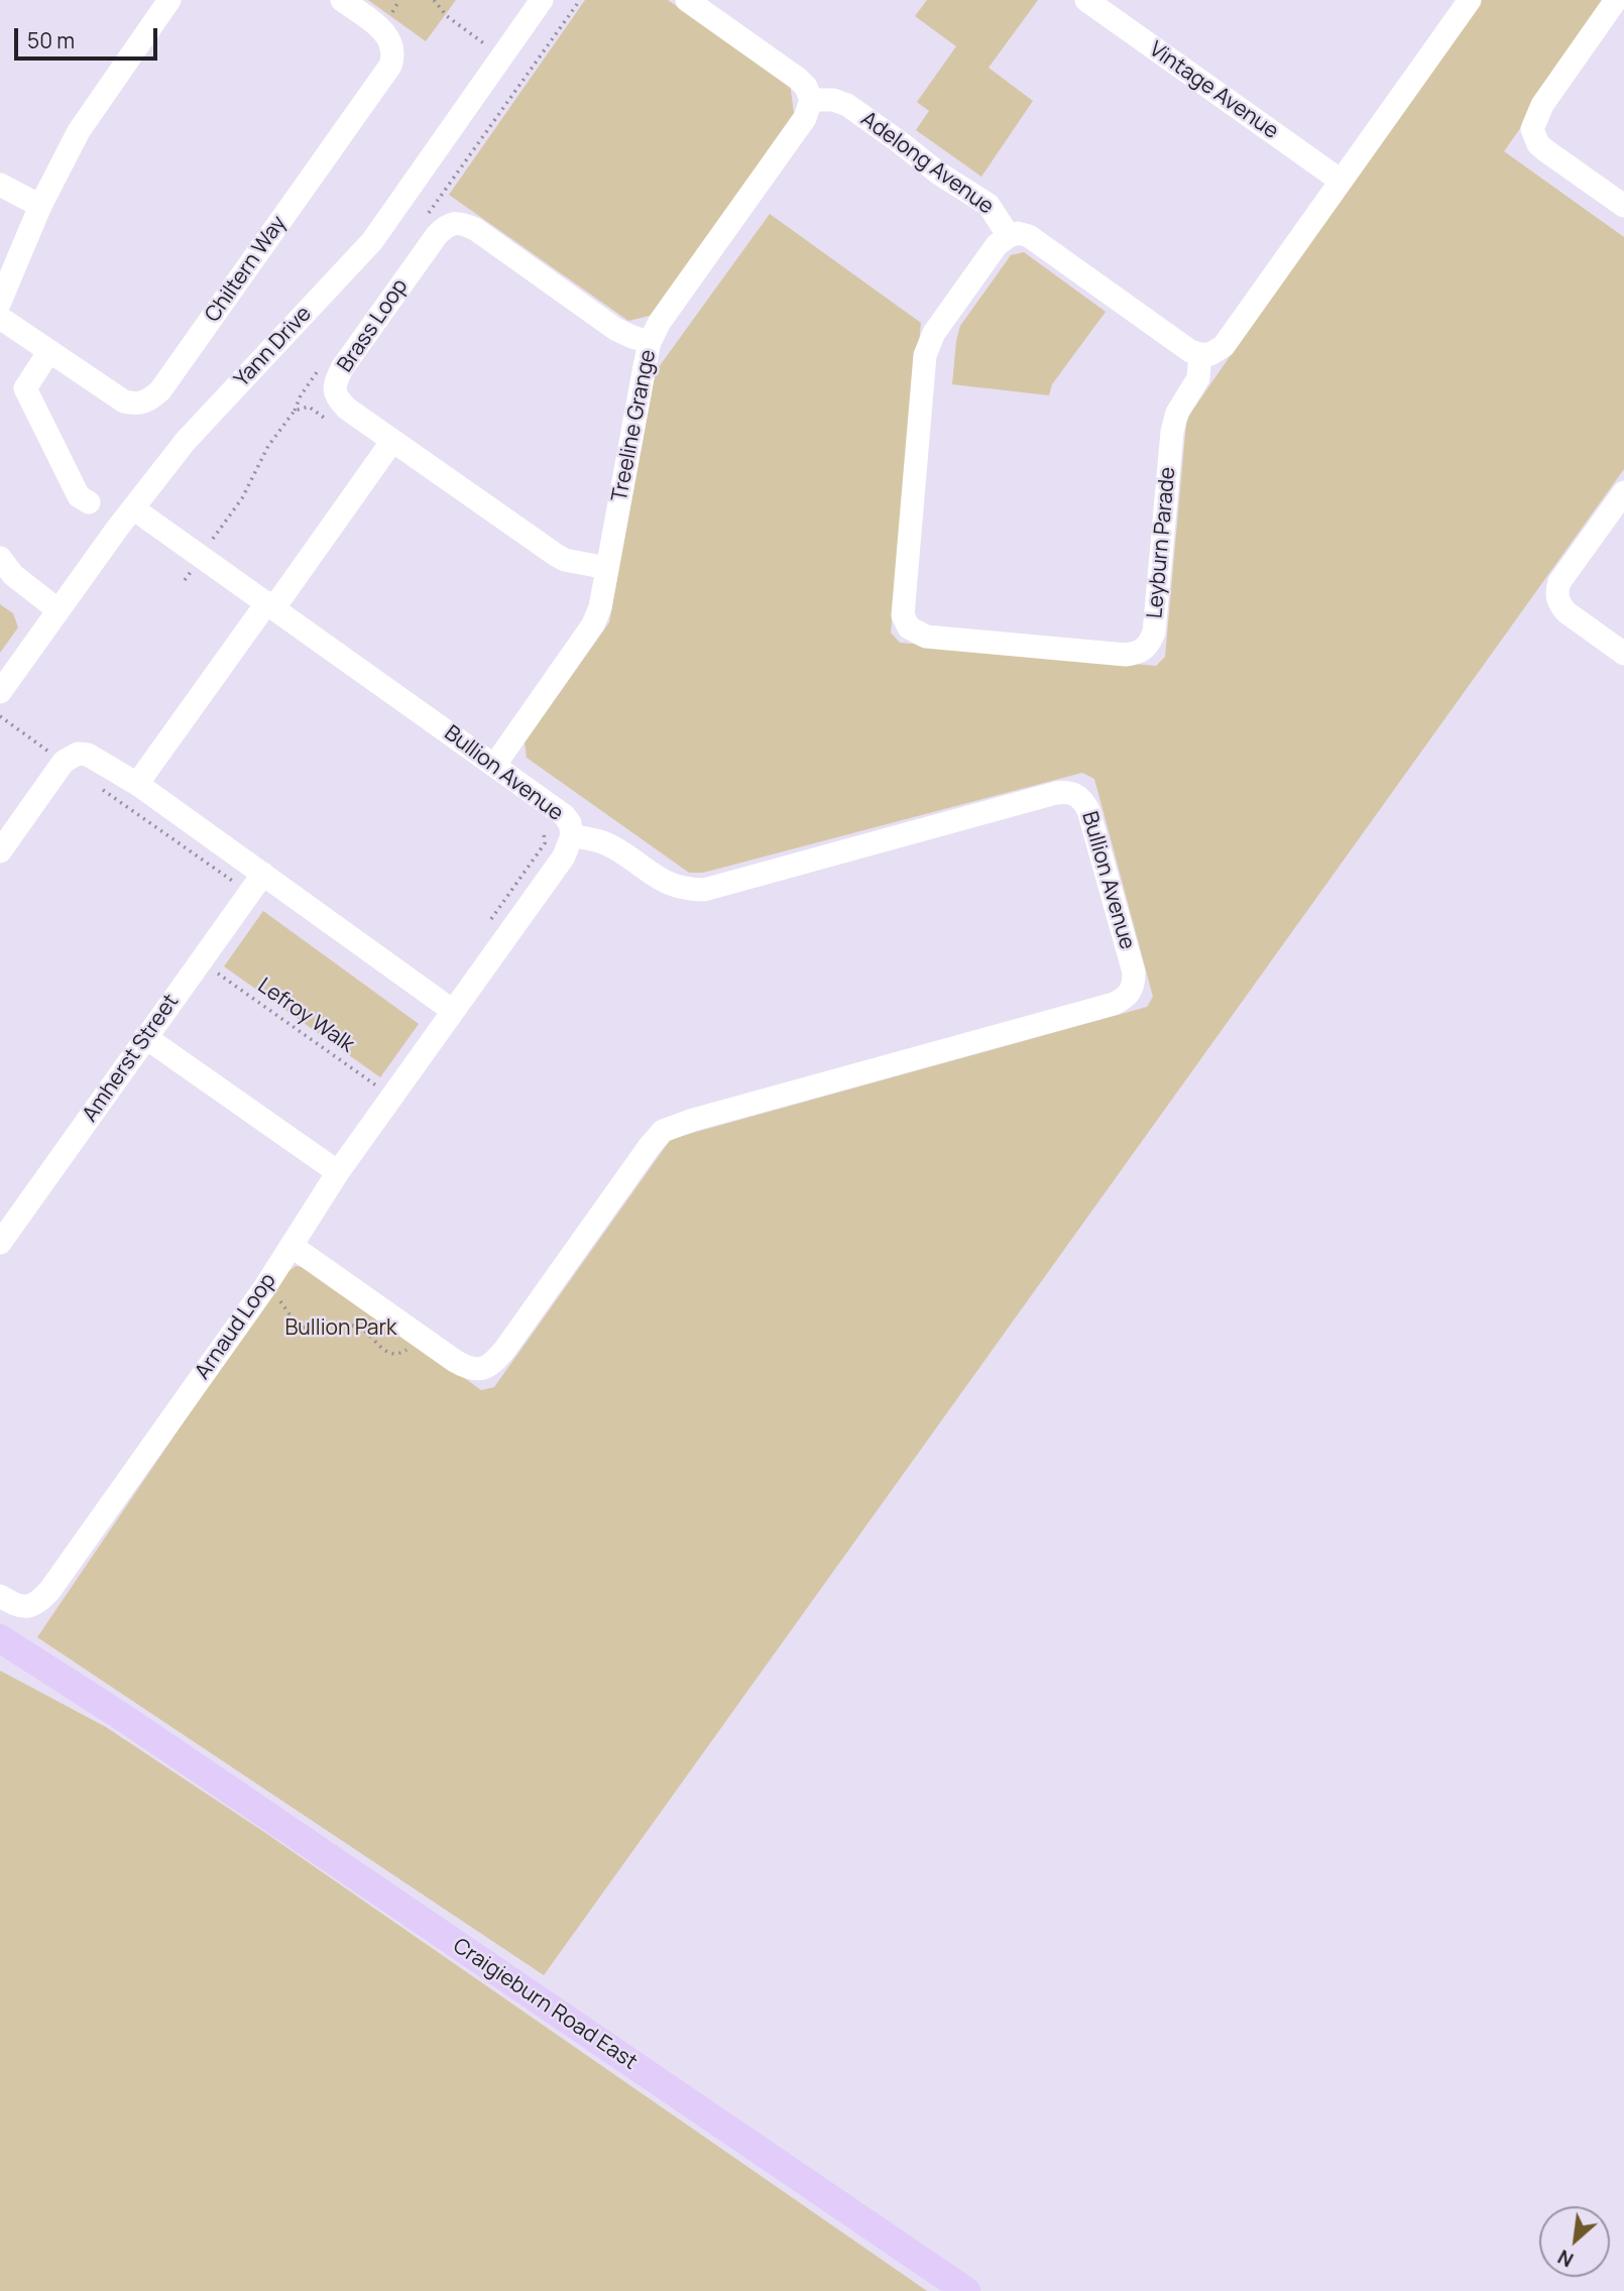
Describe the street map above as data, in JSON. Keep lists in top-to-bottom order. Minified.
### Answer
{"streets":{"main road":["Craigieburn Road East"],"street":["Vintage Avenue","Adelong Avenue","Chiltern Way","Brass Loop","Yann Drive","Treeline Grange","Leyburn Parade","Bullion Avenue","Amherst Street","Arnaud Loop"],"path":["Lefroy Walk"]},"crossings":[["Adelong Avenue","Treeline Grange"],["Adelong Avenue","Leyburn Parade"],["Brass Loop","Treeline Grange"],["Yann Drive","Bullion Avenue"],["Treeline Grange","Bullion Avenue"],["Bullion Avenue","Arnaud Loop"],["Lefroy Walk","Amherst Street"],["Lefroy Walk","Arnaud Loop"]],"parks":["Bullion Park"],"scale_bar":"50 m","north":"bottom left"}
